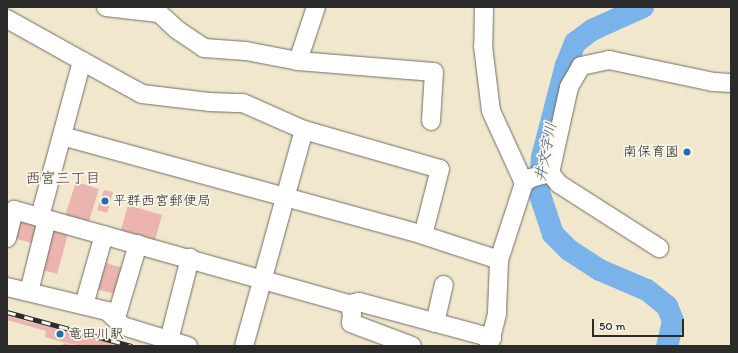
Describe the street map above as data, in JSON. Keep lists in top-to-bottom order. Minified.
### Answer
{"districts":["西宮三丁目"],"water":["井文字川"],"places":["南保育園","平群西宮郵便局","竜田川駅"],"scale_bar":"50 m"}
